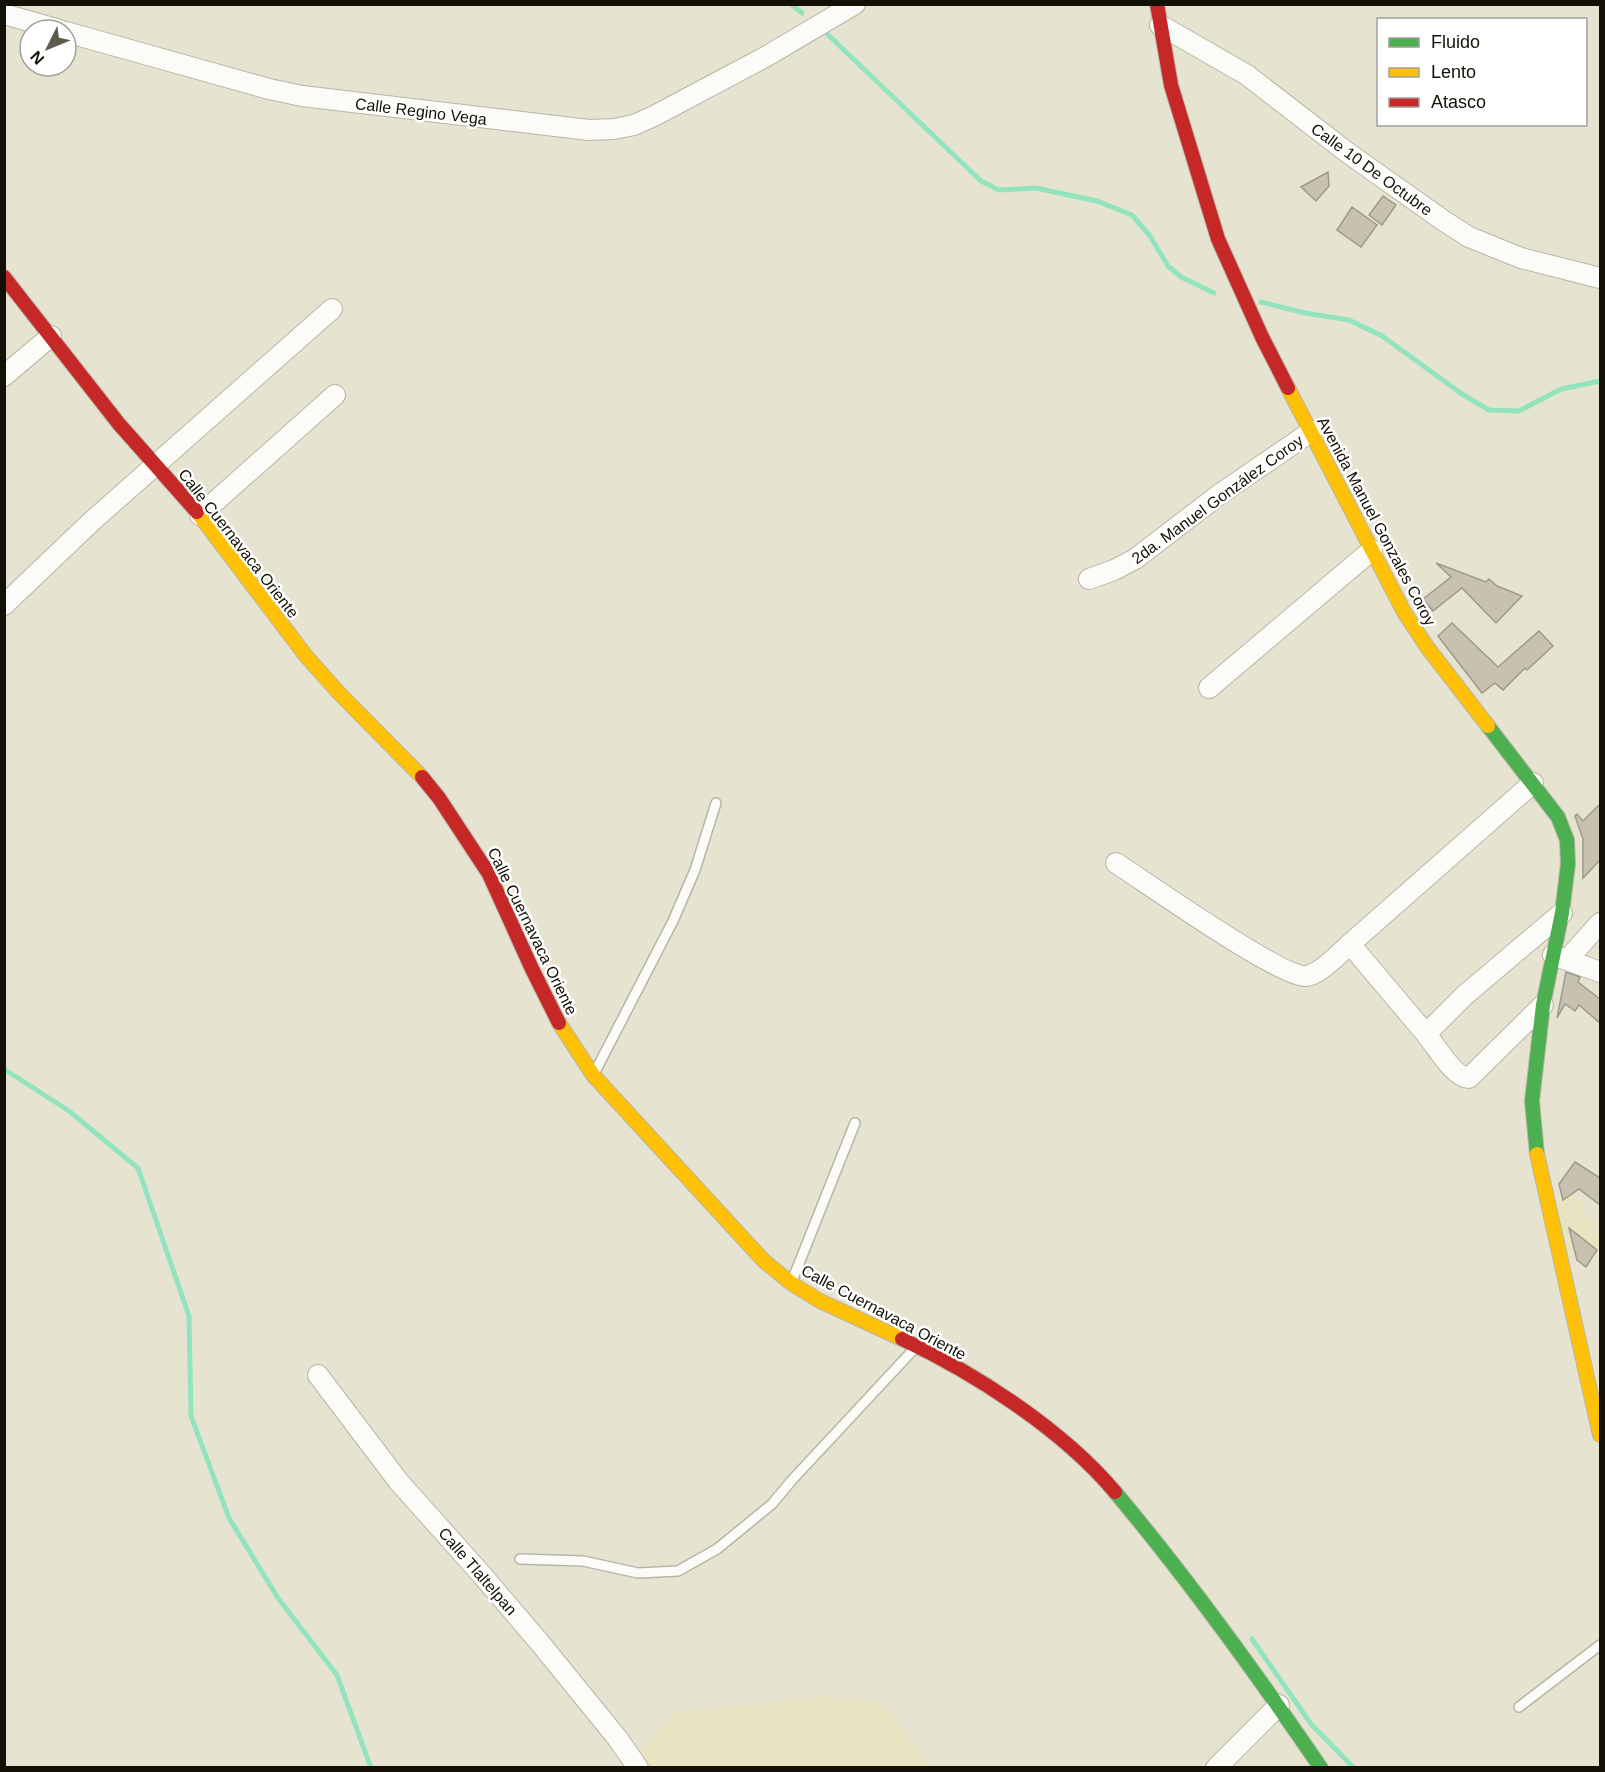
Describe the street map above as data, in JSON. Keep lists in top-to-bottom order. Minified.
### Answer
{"streets":{"main road":["Avenida Manuel Gonzales Coroy","Calle Cuernavaca Oriente"],"street":["Calle Regino Vega","Calle 10 De Octubre","2da. Manuel González Coroy","Calle Tlaltelpan"]},"crossings":[["Calle 10 De Octubre","Avenida Manuel Gonzales Coroy"],["2da. Manuel González Coroy","Avenida Manuel Gonzales Coroy"]],"legend":["Fluido","Lento","Atasco"],"north":"bottom left"}
